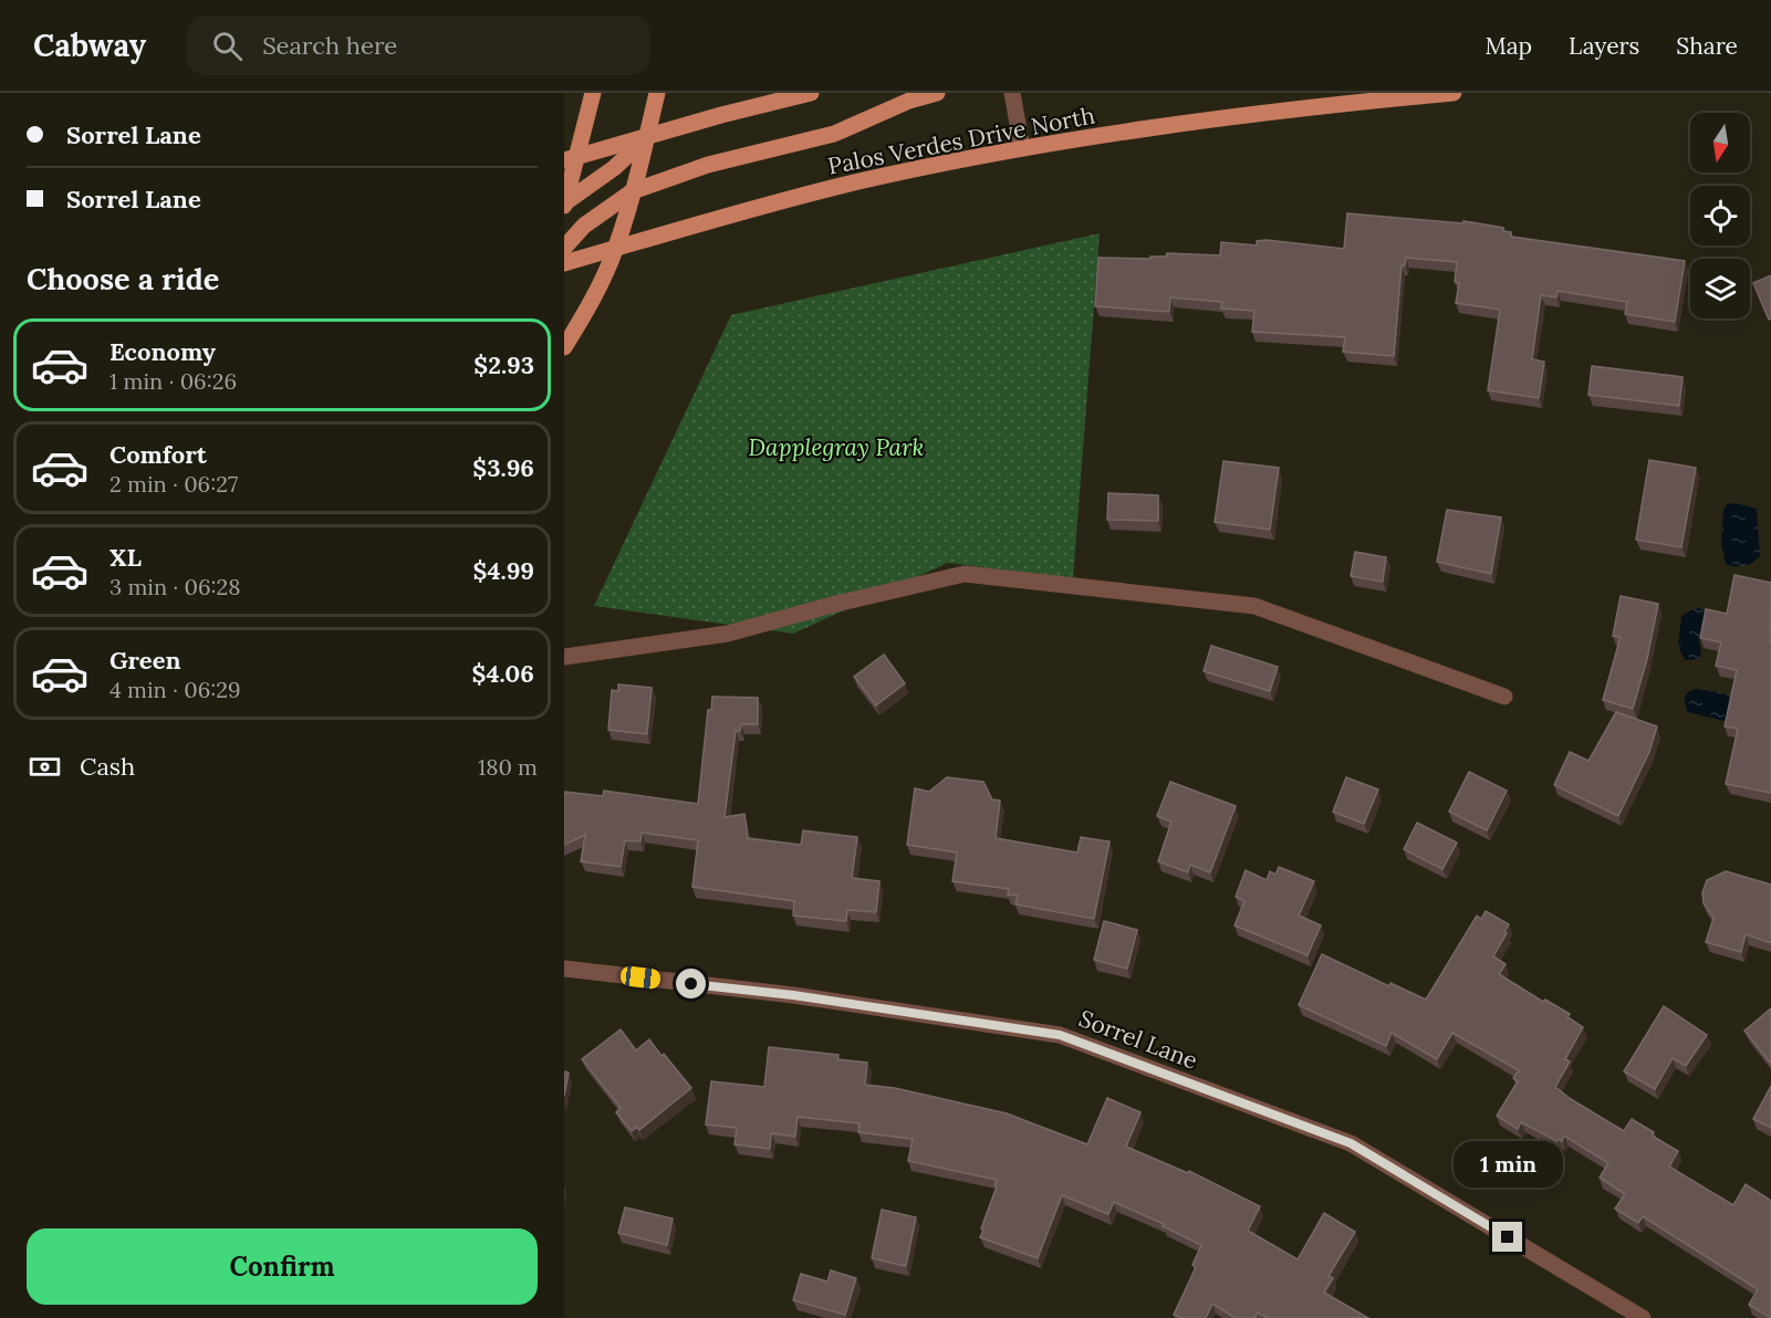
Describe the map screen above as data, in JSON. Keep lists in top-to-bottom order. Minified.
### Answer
{"streets":{"main road":["Palos Verdes Drive North"],"street":["Sorrel Lane"]},"parks":["Dapplegray Park"],"north":"bottom","page":{"header":"Cabway","search":"Search here","nav":["Map","Layers","Share"],"banner":["Sorrel Lane","Sorrel Lane"],"heading":"Choose a ride","list":[{"name":"Economy","note":"1 min · 06:26","value":"$2.93"},{"name":"Comfort","note":"2 min · 06:27","value":"$3.96"},{"name":"XL","note":"3 min · 06:28","value":"$4.99"},{"name":"Green","note":"4 min · 06:29","value":"$4.06"}],"pay":["Cash","180 m"],"bubble":"1 min","buttons":"Confirm"}}
